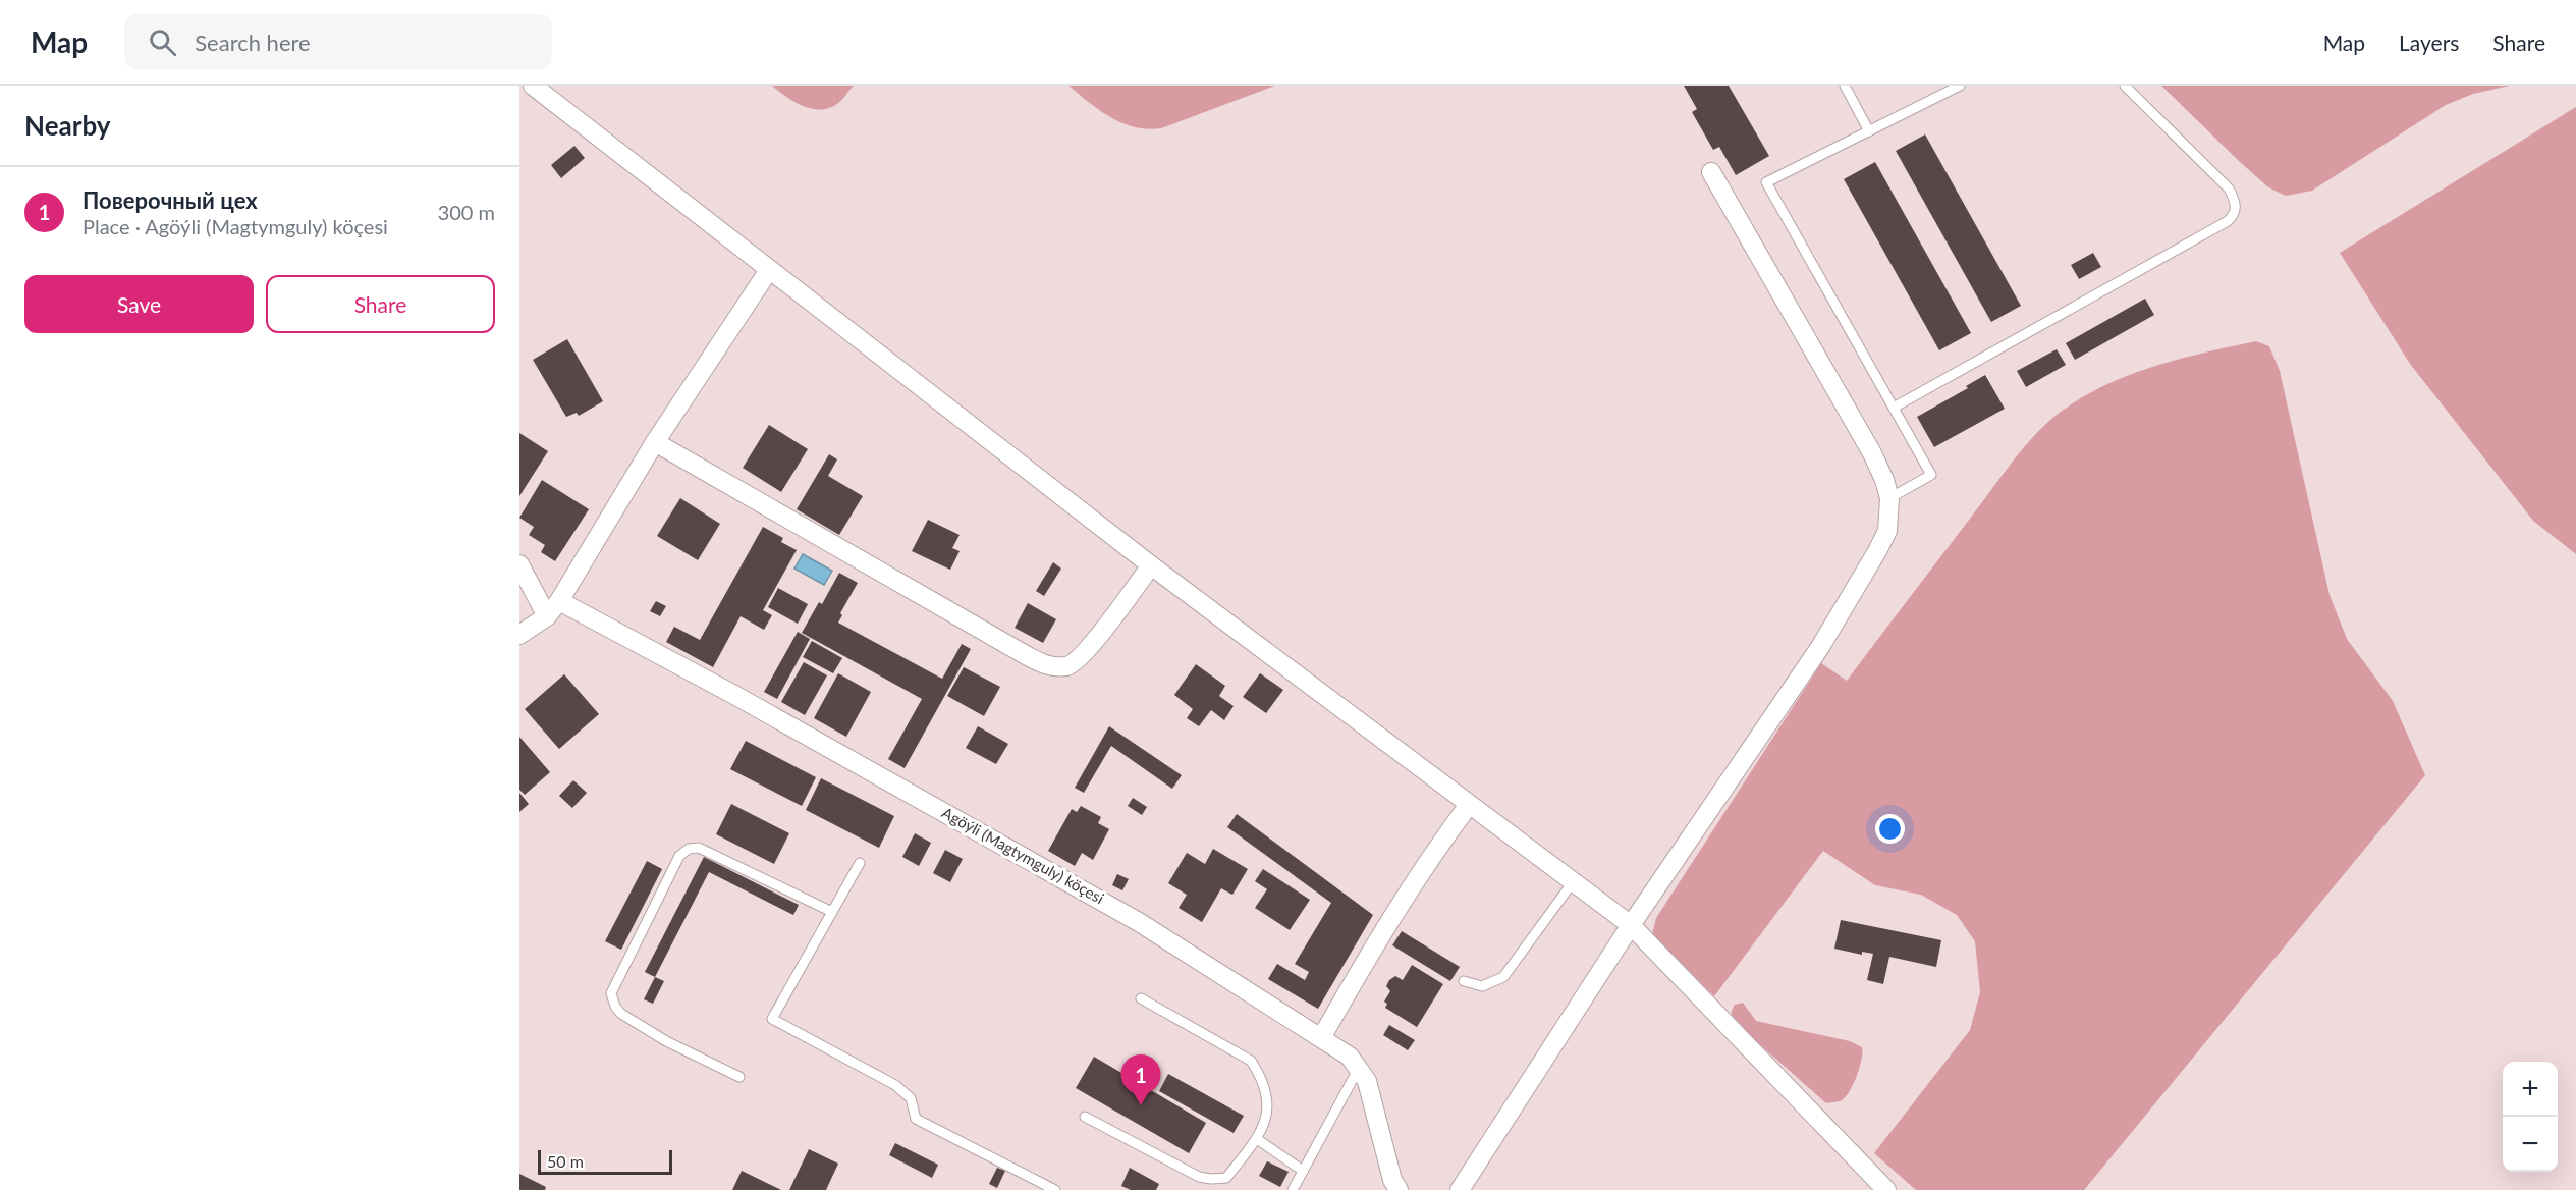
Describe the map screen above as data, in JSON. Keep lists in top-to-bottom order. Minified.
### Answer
{"streets":{"street":["Agöýli (Magtymguly) köçesi"]},"scale_bar":"50 m","page":{"header":"Map","search":"Search here","nav":["Map","Layers","Share"],"heading":"Nearby","list":[{"mark":"1","name":"Поверочный цех","note":"Place · Agöýli (Magtymguly) köçesi","value":"300 m"}],"buttons":["Save","Share"],"pins":"1","map_buttons":["+","−"],"scale":"50 m"}}
